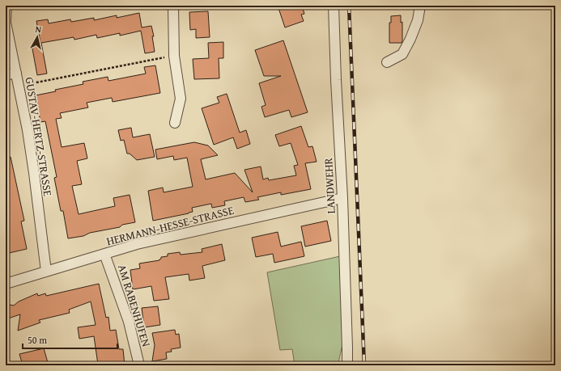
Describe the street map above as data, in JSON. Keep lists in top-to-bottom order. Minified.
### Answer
{"streets":{"street":["GUSTAV-HERTZ-STRASSE","LANDWEHR","HERMANN-HESSE-STRASSE","AM RABENHUFEN"]},"crossings":[["GUSTAV-HERTZ-STRASSE","HERMANN-HESSE-STRASSE"],["LANDWEHR","HERMANN-HESSE-STRASSE"],["HERMANN-HESSE-STRASSE","AM RABENHUFEN"]],"scale_bar":"50 m","north":"top"}
